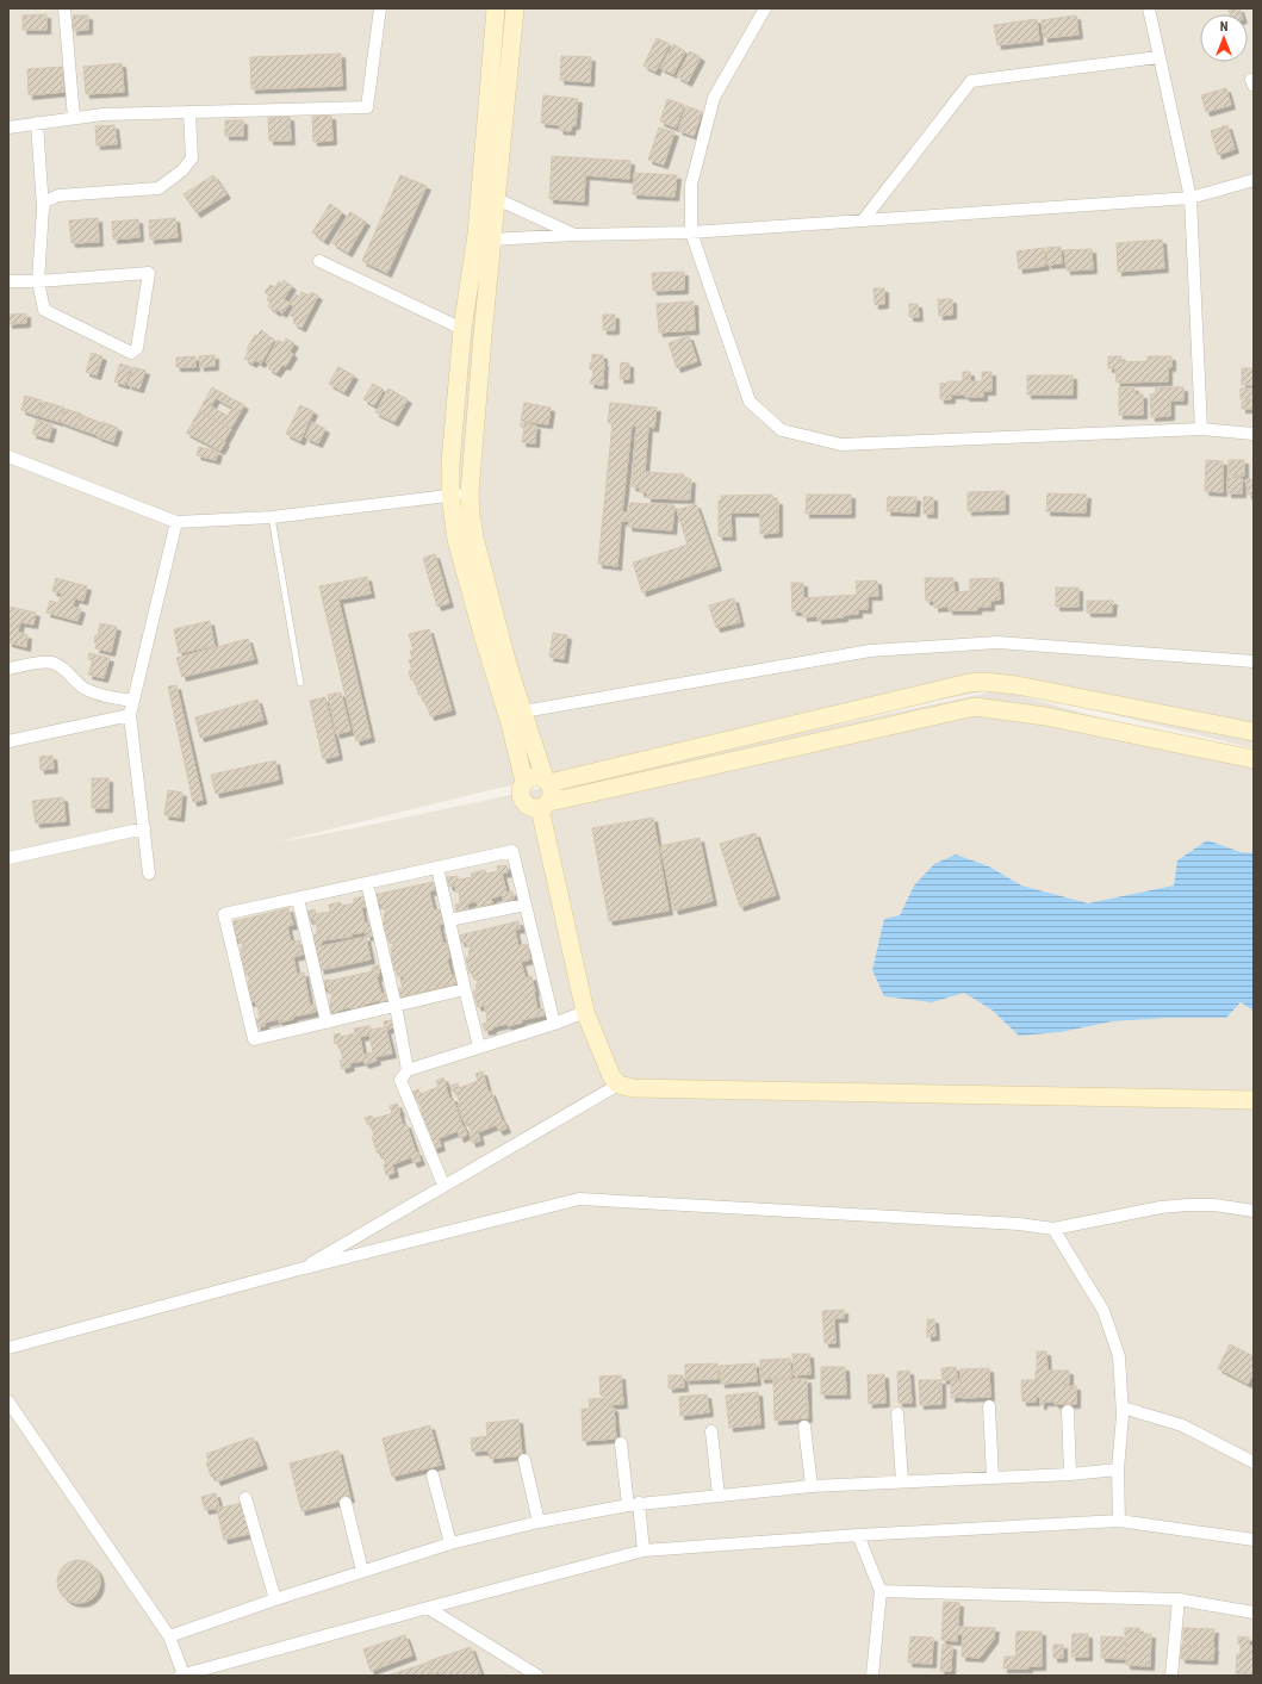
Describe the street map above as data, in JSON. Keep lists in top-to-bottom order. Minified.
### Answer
{"north":"top"}
